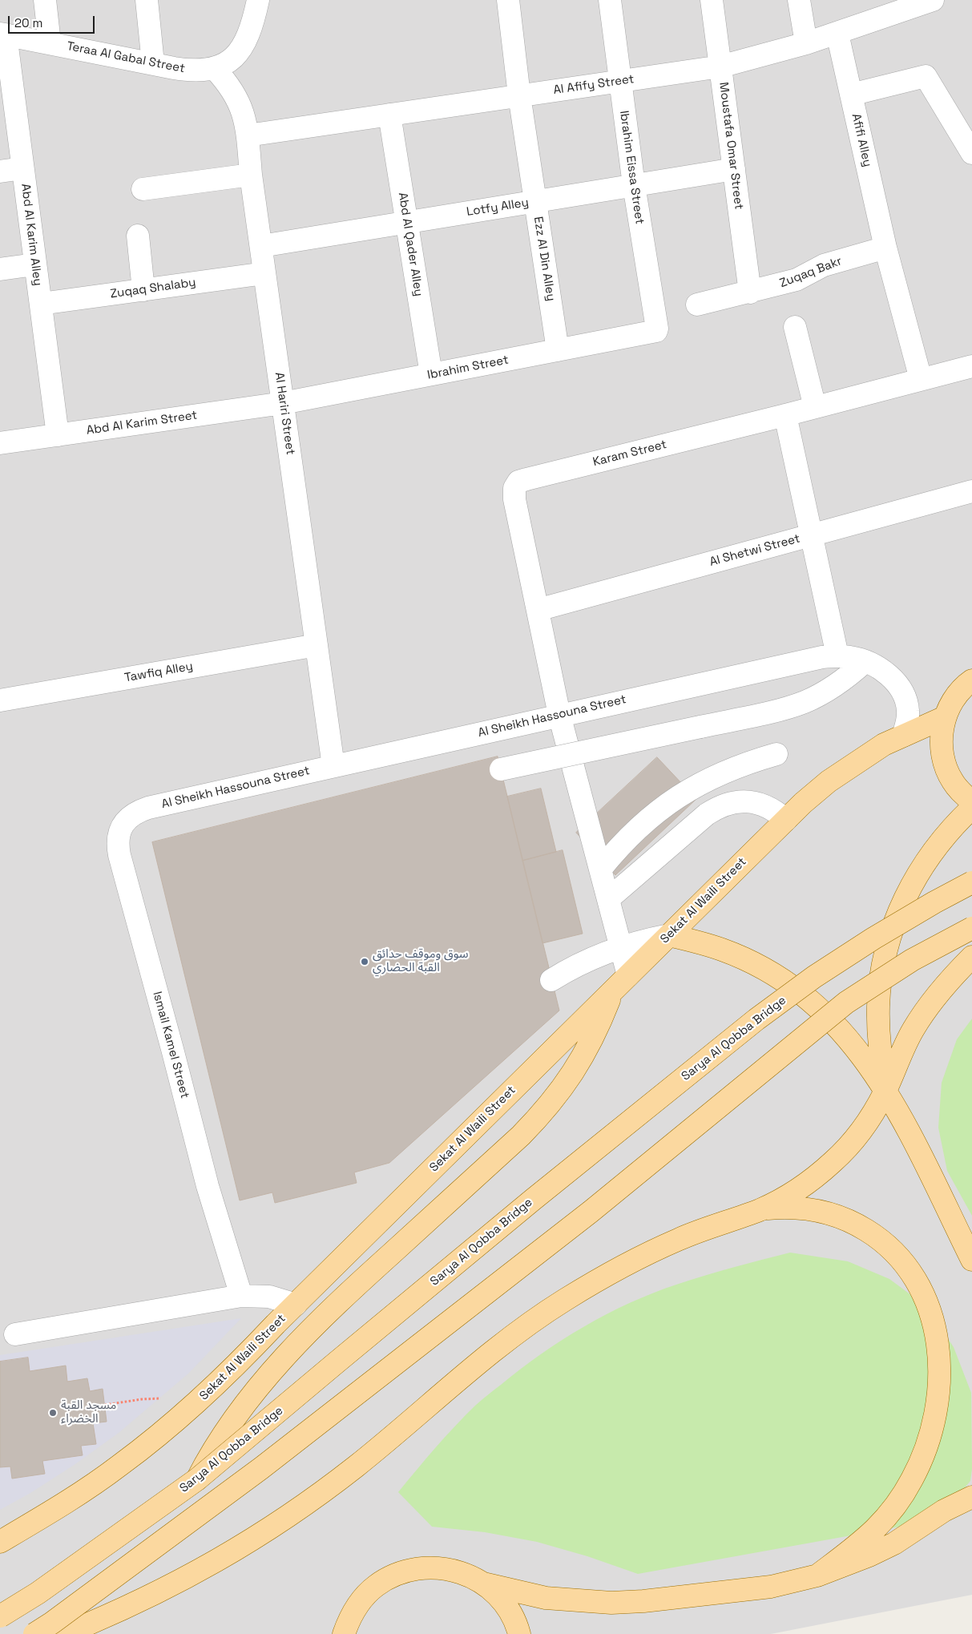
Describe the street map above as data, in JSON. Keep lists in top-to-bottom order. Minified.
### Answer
{"streets":{"main road":["Sekat Al Waili Street","Sarya Al Qobba Bridge"],"street":["Teraa Al Gabal Street","Al Afify Street","Afifi Alley","Moustafa Omar Street","Ibrahim Eissa Street","Lotfy Alley","Abd Al Karim Alley","Abd Al Qader Alley","Ezz Al Din Alley","Zuqaq Bakr","Zuqaq Shalaby","Ibrahim Street","Al Hariri Street","Abd Al Karim Street","Karam Street","Al Shetwi Street","Tawfiq Alley","Al Sheikh Hassouna Street","Ismail Kamel Street"]},"crossings":[["Teraa Al Gabal Street","Abd Al Karim Alley"],["Teraa Al Gabal Street","Al Hariri Street"],["Al Afify Street","Afifi Alley"],["Al Afify Street","Moustafa Omar Street"],["Al Afify Street","Ibrahim Eissa Street"],["Al Afify Street","Abd Al Qader Alley"],["Al Afify Street","Ezz Al Din Alley"],["Al Afify Street","Al Hariri Street"],["Afifi Alley","Zuqaq Bakr"],["Moustafa Omar Street","Lotfy Alley"],["Moustafa Omar Street","Zuqaq Bakr"],["Ibrahim Eissa Street","Lotfy Alley"],["Ibrahim Eissa Street","Ibrahim Street"],["Lotfy Alley","Abd Al Qader Alley"],["Lotfy Alley","Ezz Al Din Alley"],["Lotfy Alley","Al Hariri Street"],["Abd Al Karim Alley","Zuqaq Shalaby"],["Abd Al Karim Alley","Abd Al Karim Street"],["Abd Al Qader Alley","Ibrahim Street"],["Ezz Al Din Alley","Ibrahim Street"],["Zuqaq Shalaby","Al Hariri Street"],["Ibrahim Street","Al Hariri Street"],["Ibrahim Street","Abd Al Karim Street"],["Al Hariri Street","Abd Al Karim Street"],["Al Hariri Street","Tawfiq Alley"],["Al Hariri Street","Al Sheikh Hassouna Street"],["Karam Street","Al Shetwi Street"],["Karam Street","Al Sheikh Hassouna Street"],["Karam Street","Sekat Al Waili Street"],["Al Sheikh Hassouna Street","Sekat Al Waili Street"],["Al Sheikh Hassouna Street","Ismail Kamel Street"]],"places":["سوق وموقف حدائق القبة الحضاري","مسجد القبة الخضراء"],"scale_bar":"20 m"}
